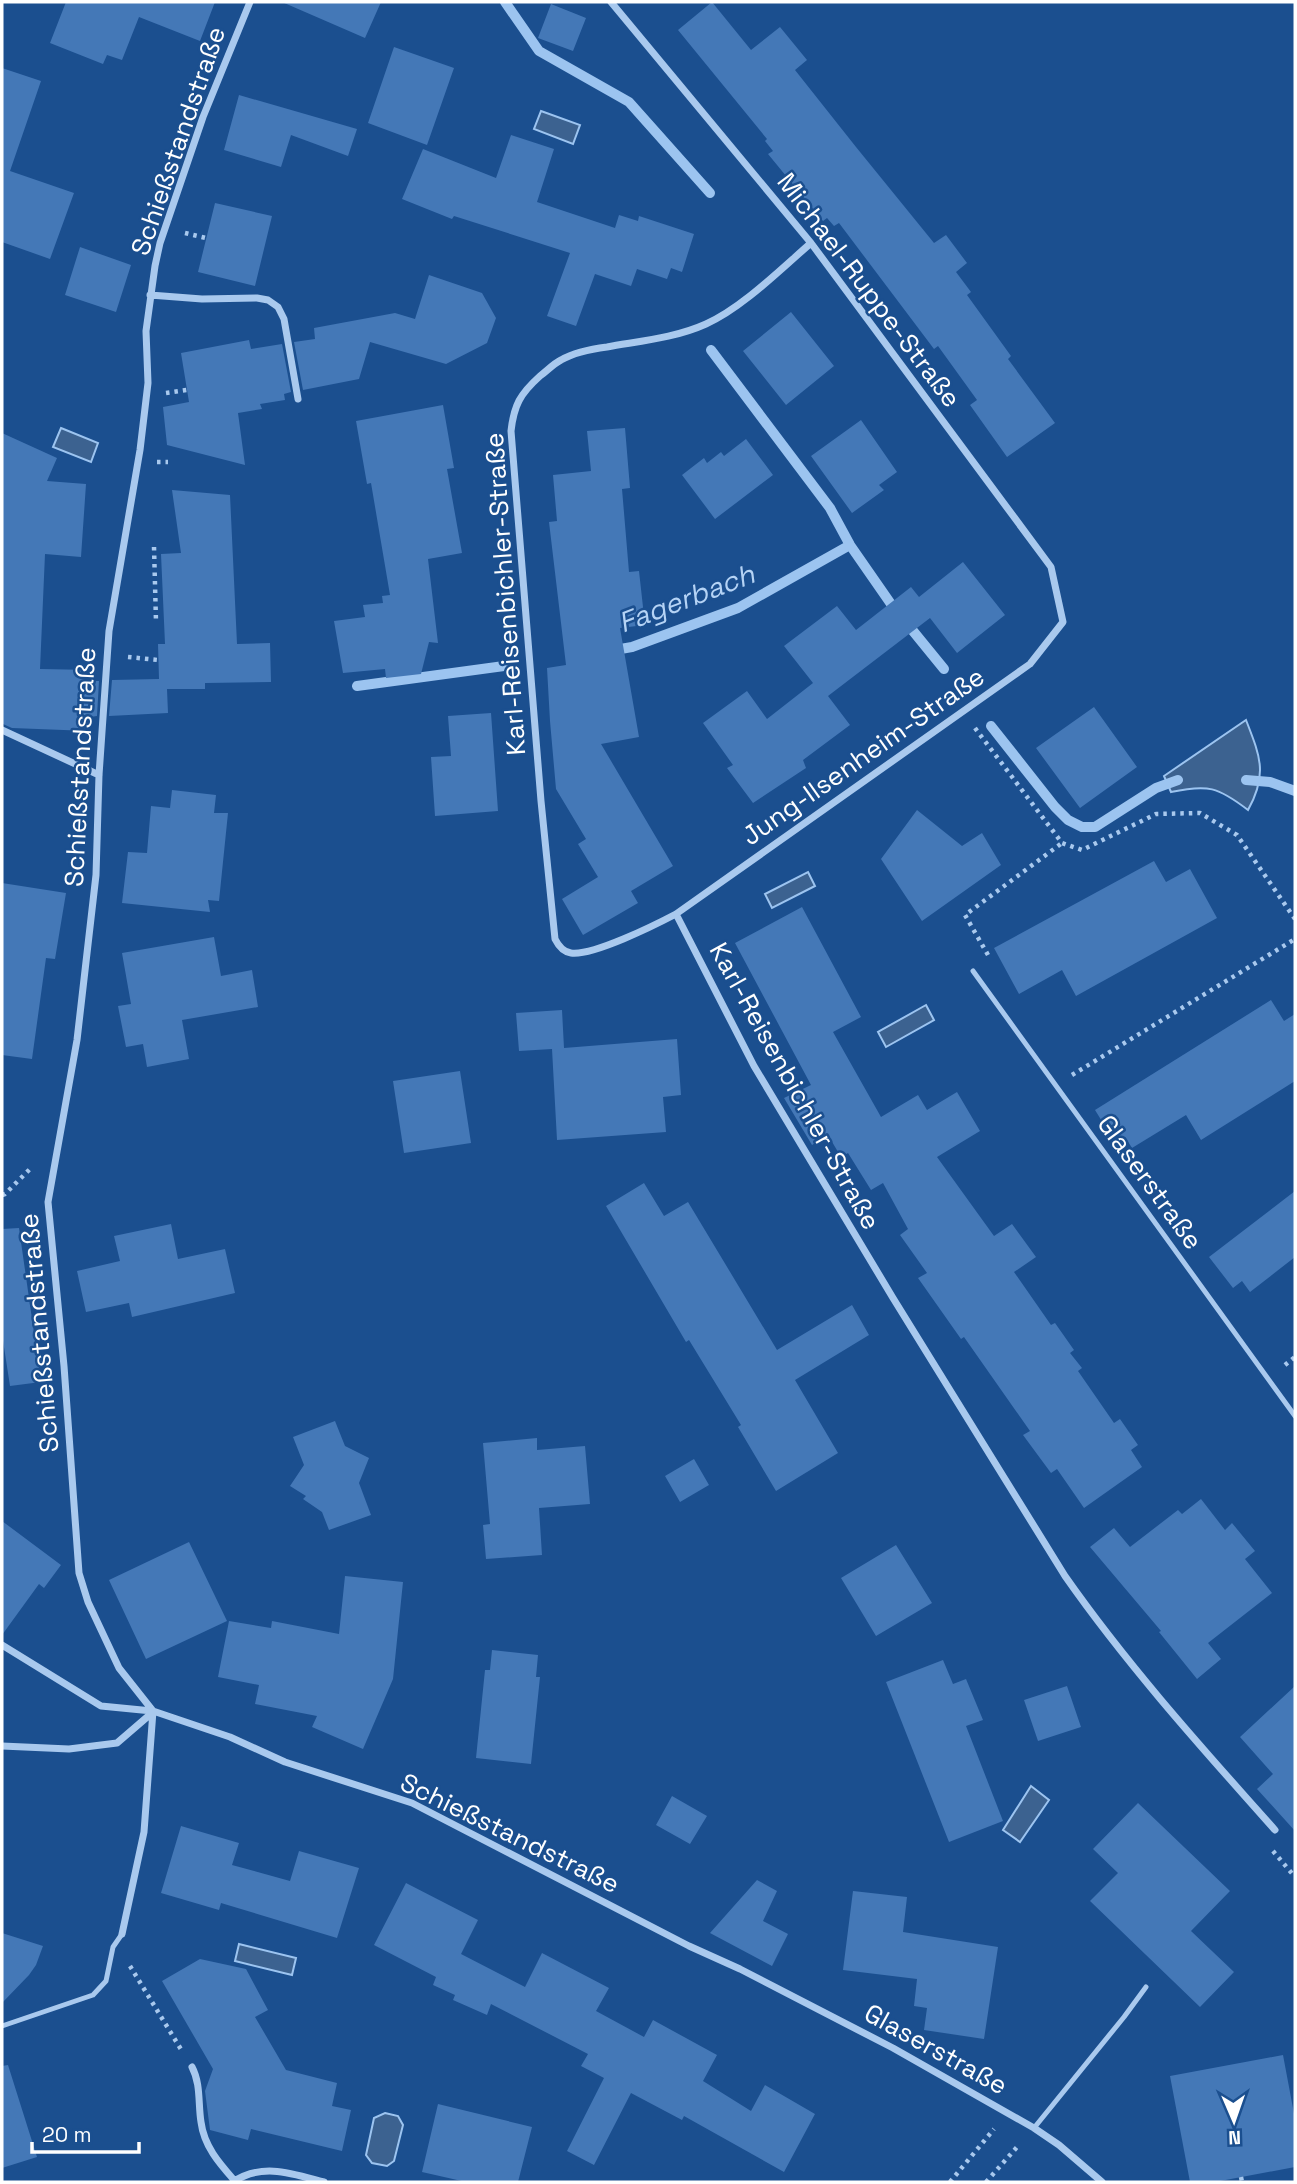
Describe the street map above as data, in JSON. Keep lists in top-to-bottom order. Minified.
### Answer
{"streets":{"street":["Schießstandstraße","Michael-Ruppe-Straße","Karl-Reisenbichler-Straße","Jung-Ilsenheim-Straße","Glaserstraße"]},"crossings":[["Schießstandstraße","Glaserstraße"],["Michael-Ruppe-Straße","Karl-Reisenbichler-Straße"],["Michael-Ruppe-Straße","Jung-Ilsenheim-Straße"],["Karl-Reisenbichler-Straße","Jung-Ilsenheim-Straße"]],"water":["Fagerbach"],"scale_bar":"20 m","north":"bottom"}
